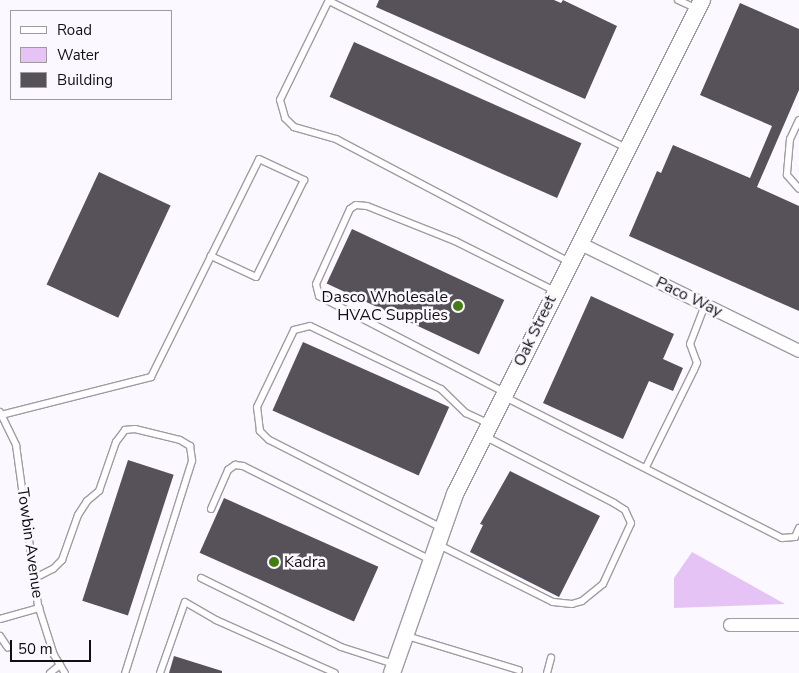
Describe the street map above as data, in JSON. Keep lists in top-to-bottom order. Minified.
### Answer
{"streets":{"street":["Paco Way","Oak Street"],"lane":["Towbin Avenue"]},"crossings":[["Paco Way","Oak Street"]],"places":["Dasco Wholesale HVAC Supplies","Kadra"],"legend":["Road","Water","Building"],"scale_bar":"50 m"}
